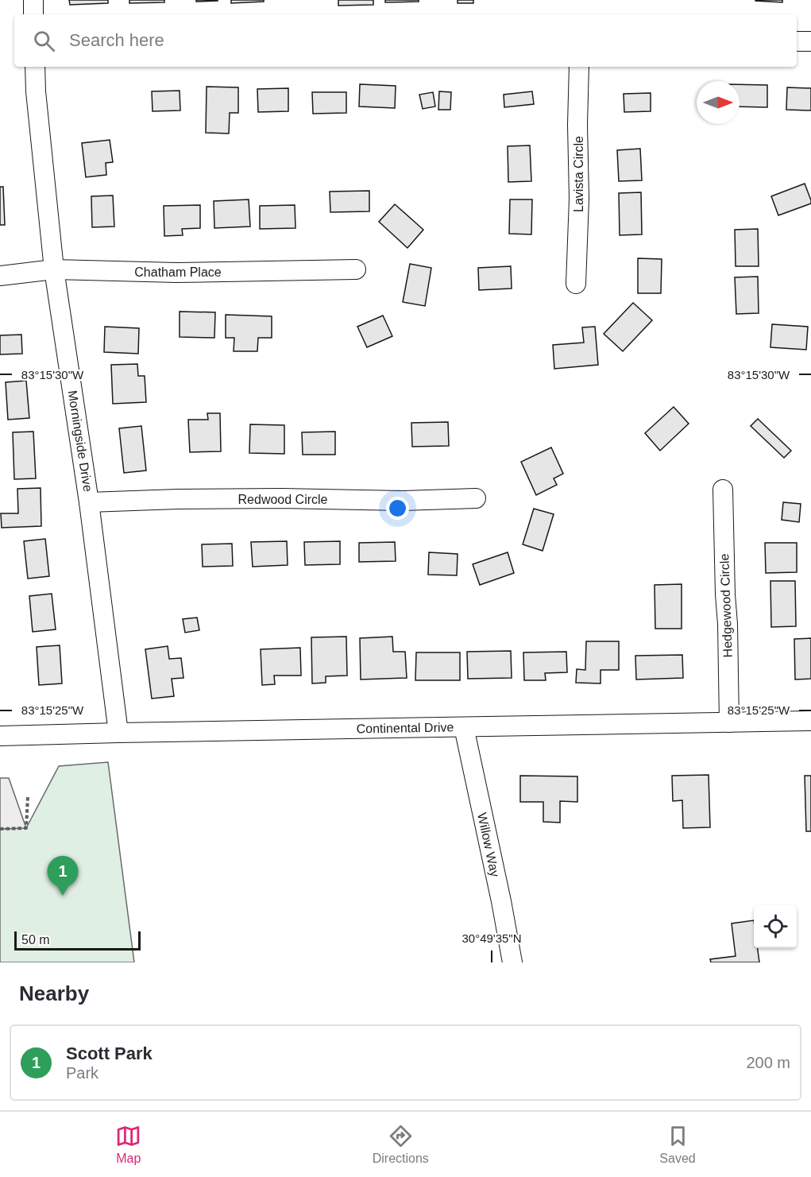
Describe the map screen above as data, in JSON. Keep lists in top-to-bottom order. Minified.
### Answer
{"streets":{"street":["Lavista Circle","Chatham Place","Morningside Drive","Redwood Circle","Hedgewood Circle","Continental Drive","Willow Way"]},"crossings":[["Chatham Place","Morningside Drive"],["Morningside Drive","Redwood Circle"],["Morningside Drive","Continental Drive"],["Hedgewood Circle","Continental Drive"],["Continental Drive","Willow Way"]],"scale_bar":"50 m","north":"right","page":{"search":"Search here","pins":"1","scale":"50 m","heading":"Nearby","list":[{"mark":"1","name":"Scott Park","note":"Park","value":"200 m"}],"nav":["Map","Directions","Saved"]},"coordinates":["83°15'30\"W","83°15'25\"W","30°49'35\"N"]}
